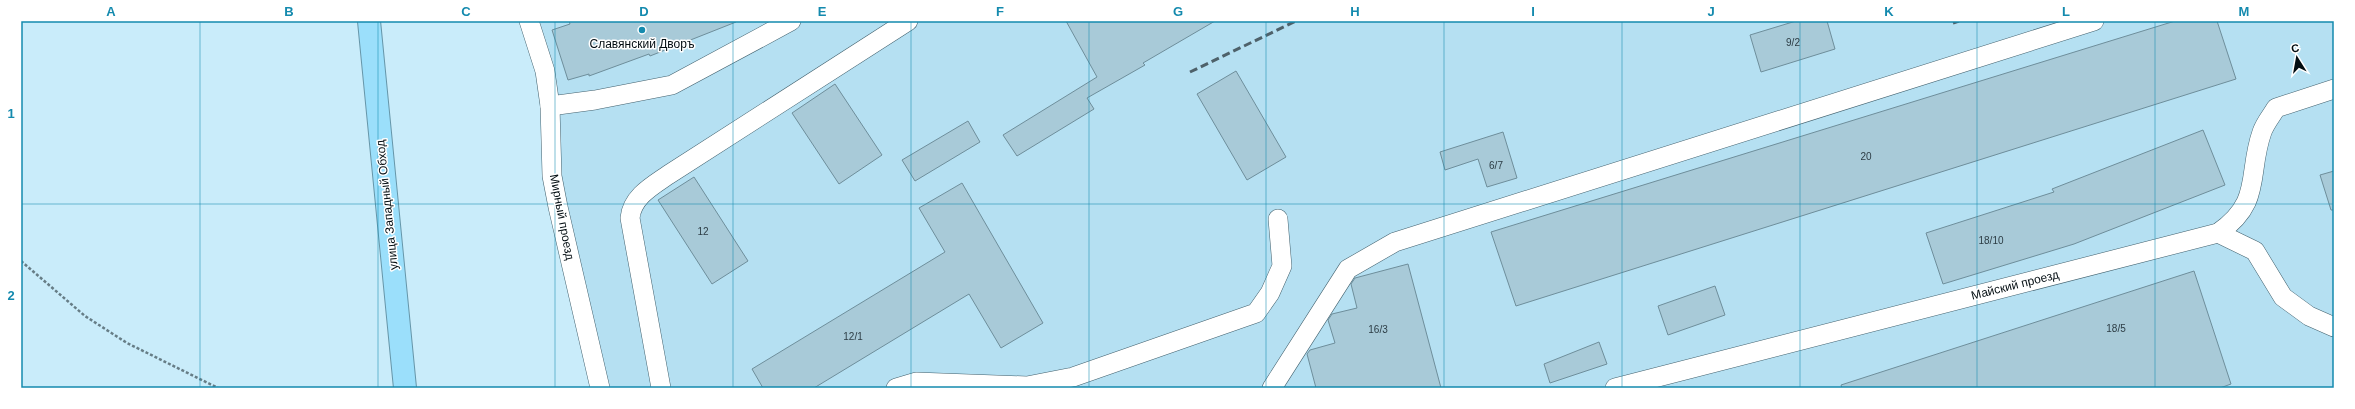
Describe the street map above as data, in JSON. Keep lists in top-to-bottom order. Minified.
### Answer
{"streets":{"highway":["улица Западный Обход"],"lane":["Мирный проезд","Майский проезд"]},"places":["Cлавянский Дворъ"],"house_numbers":["9/2","20","6/7","12","18/10","18/5","16/3","12/1"],"north":"top","grid":{"columns":["A","B","C","D","E","F","G","H","I","J","K","L","M"],"rows":["1","2"]}}
